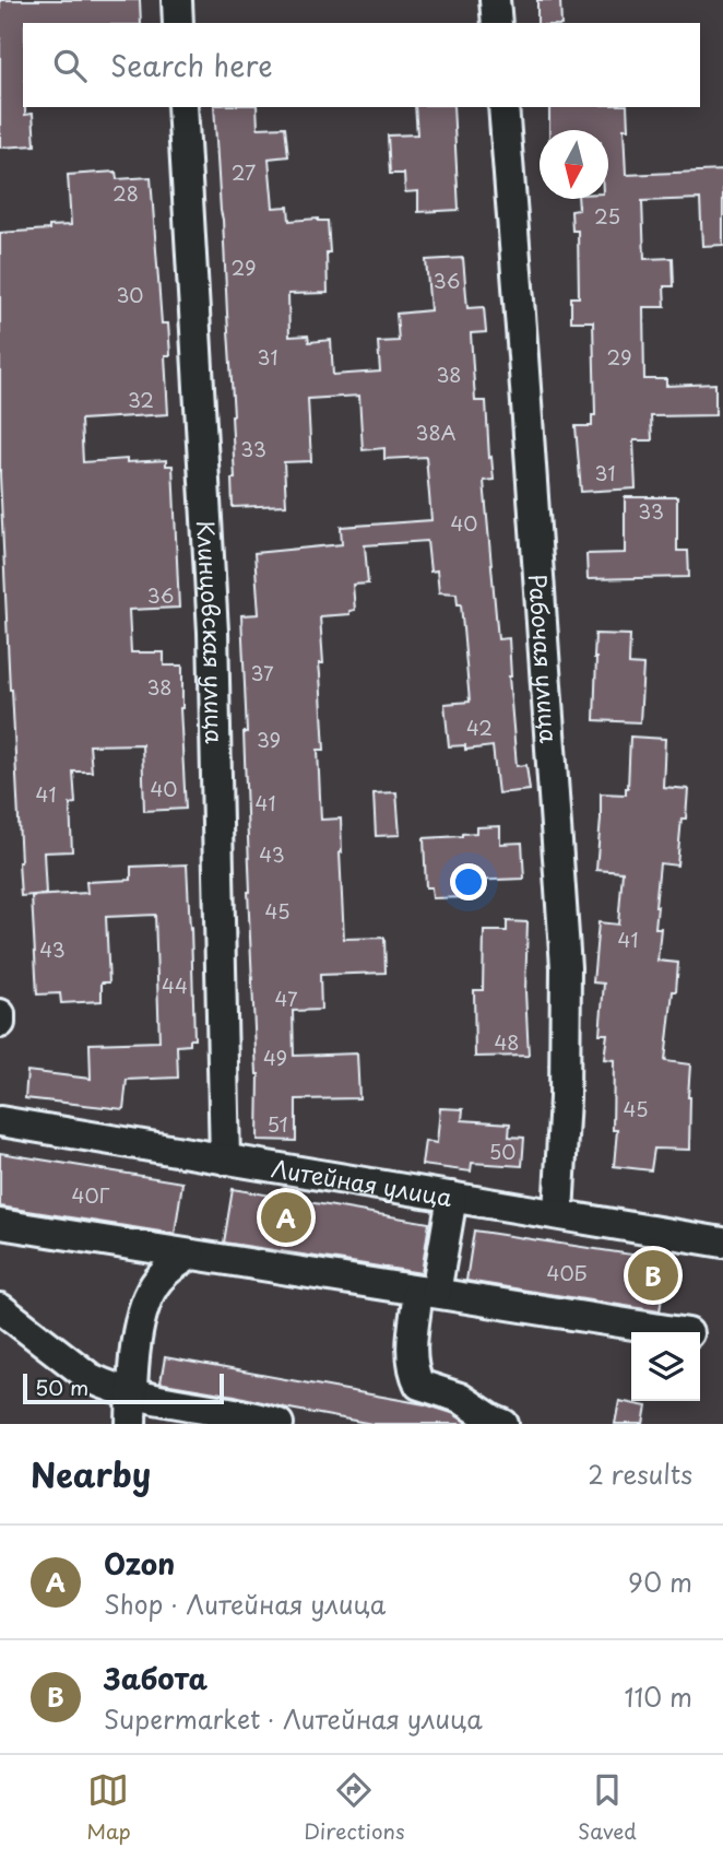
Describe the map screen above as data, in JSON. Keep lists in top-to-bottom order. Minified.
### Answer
{"streets":{"street":["Клинцовская улица","Рабочая улица","Литейная улица"]},"crossings":[["Клинцовская улица","Литейная улица"],["Рабочая улица","Литейная улица"]],"house_numbers":["27","28","25","29","36","30","31","29","38","32","38А","33","31","33","40","36","37","38","42","39","40","41","41","43","45","41","43","44","47","48","49","45","51","50","40Г","40Б"],"scale_bar":"50 m","north":"bottom","page":{"search":"Search here","pins":["A","B"],"scale":"50 m","heading":["Nearby","2 results"],"list":[{"mark":"A","name":"Ozon","note":"Shop · Литейная улица","value":"90 m"},{"mark":"B","name":"Забота","note":"Supermarket · Литейная улица","value":"110 m"}],"nav":["Map","Directions","Saved"]}}
